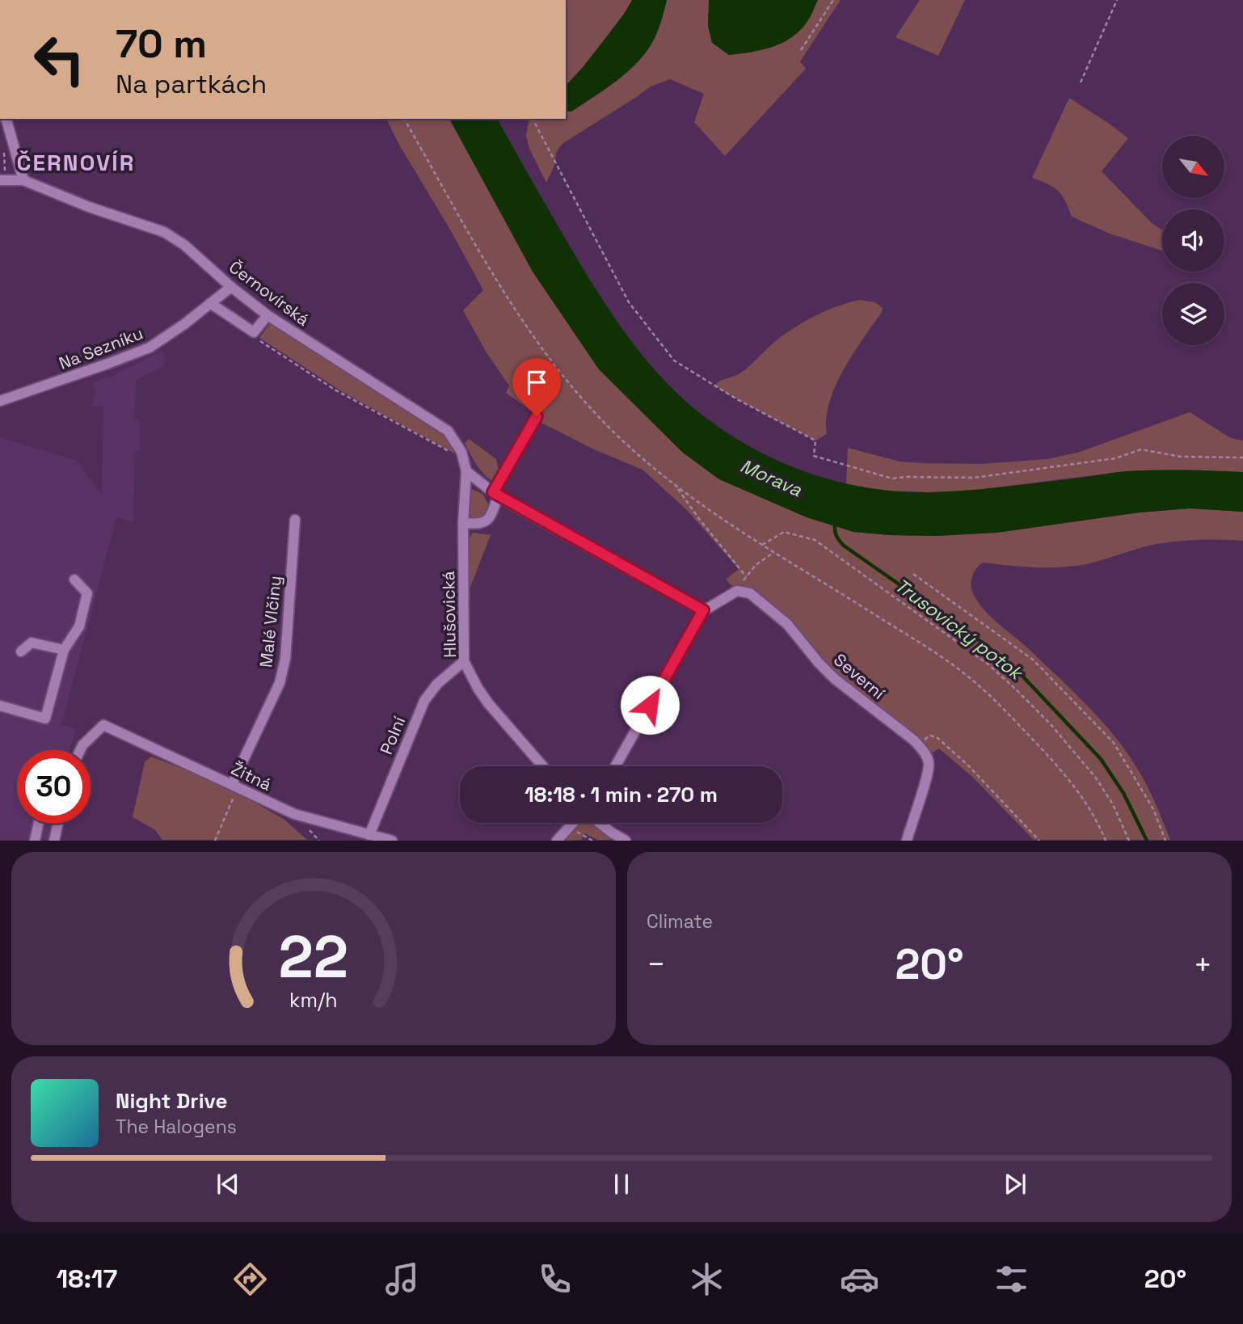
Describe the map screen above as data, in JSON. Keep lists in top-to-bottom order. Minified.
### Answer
{"streets":{"street":["Černovírská","Na Sezníku","Hlušovická","Malé Vlčiny","Severní","Polní","Žitná"]},"crossings":[["Černovírská","Na Sezníku"],["Černovírská","Hlušovická"],["Hlušovická","Polní"],["Malé Vlčiny","Žitná"],["Polní","Žitná"]],"districts":["ČERNOVÍR"],"water":["Morava","Trusovický potok"],"north":"bottom right","page":{"turn":["70 m","Na partkách"],"limit":"30","trip":"18:18 · 1 min · 270 m","tile":"Climate","heat":["−","20°","+"],"song":["Night Drive","The Halogens"],"tabs":["18:17","20°"],"gauge":["22","km/h"]}}
